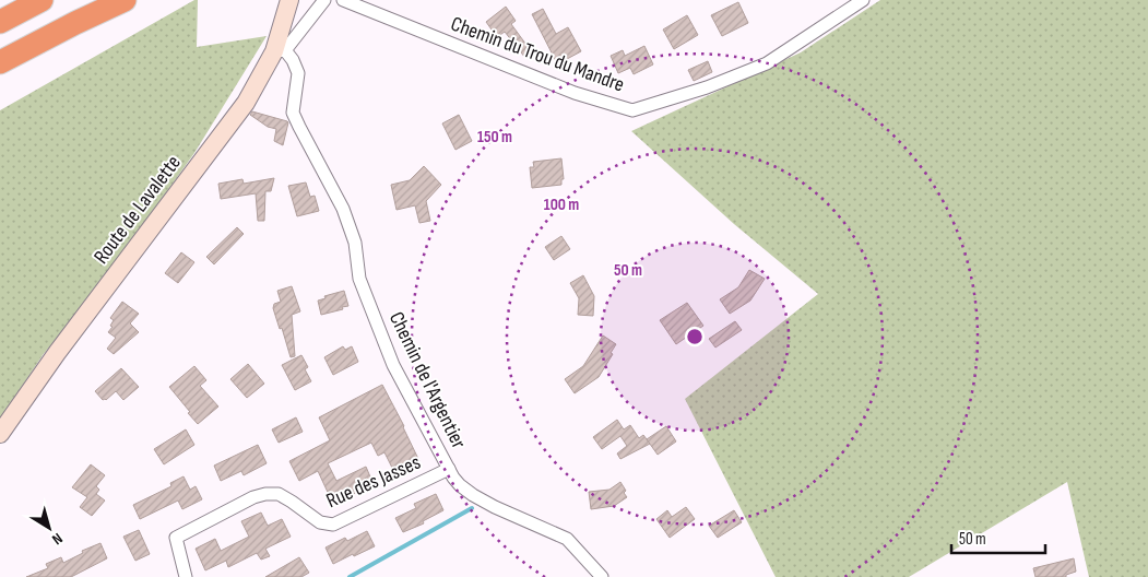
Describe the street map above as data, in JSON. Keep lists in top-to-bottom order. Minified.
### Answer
{"streets":{"main road":["Route de Lavalette"],"street":["Chemin du Trou du Mandre","Chemin de l'Argentier","Rue des Jasses"]},"crossings":[["Route de Lavalette","Chemin de l'Argentier"],["Chemin de l'Argentier","Rue des Jasses"]],"scale_bar":"50 m","north":"bottom right","rings":["150 m","100 m","50 m"]}
